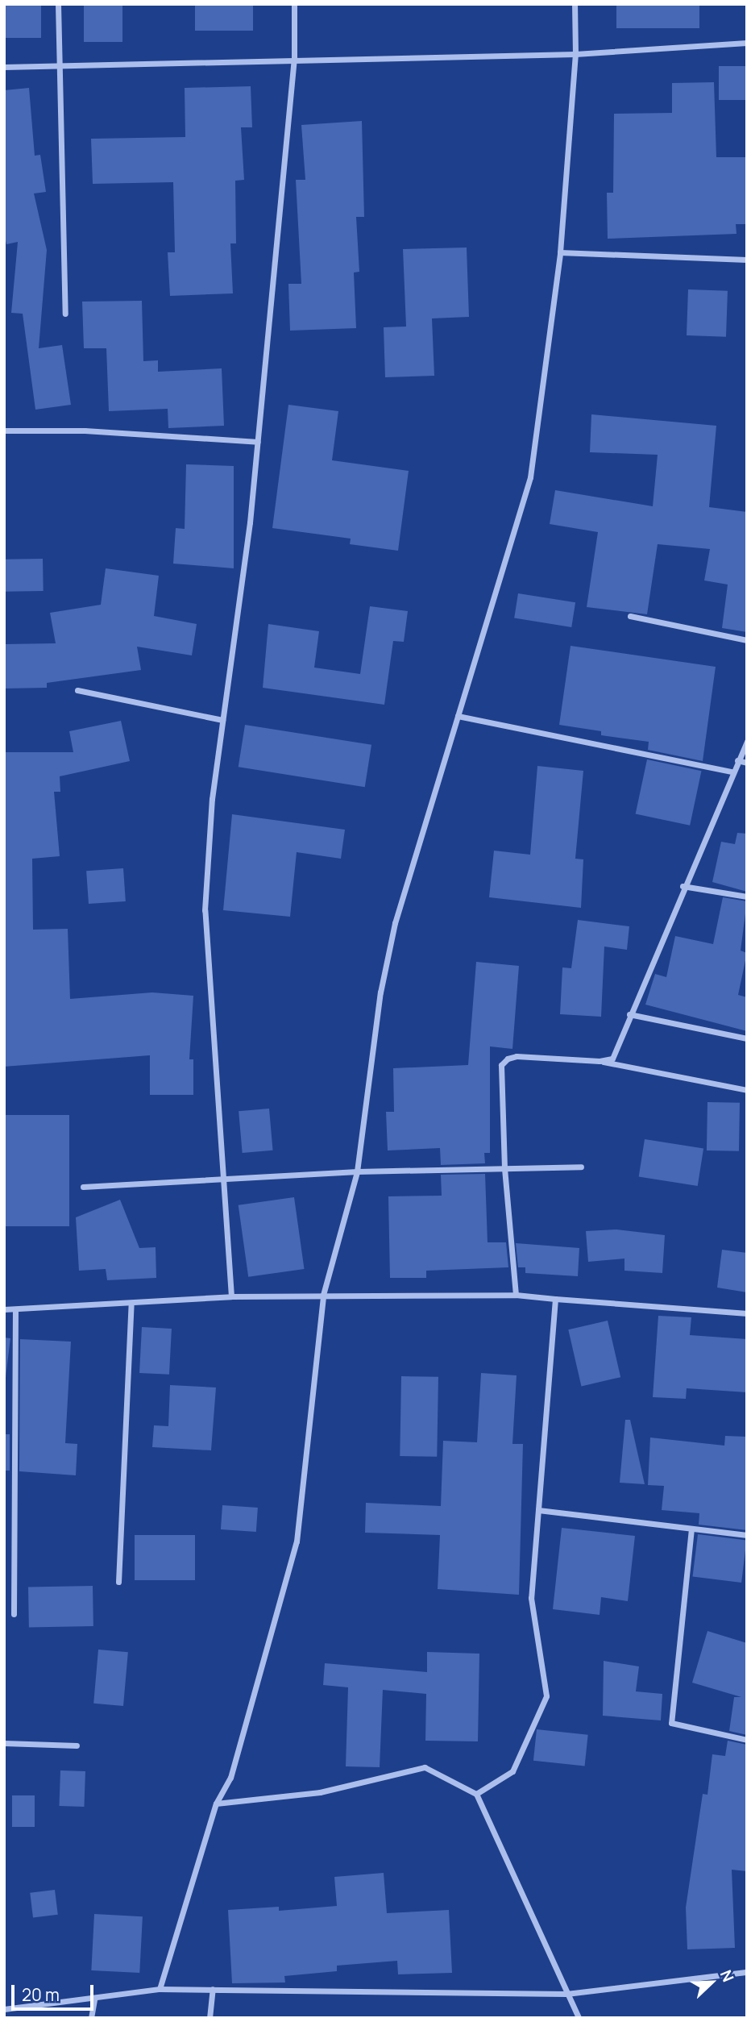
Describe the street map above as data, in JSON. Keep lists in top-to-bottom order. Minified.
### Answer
{"scale_bar":"20 m","north":"top right"}
